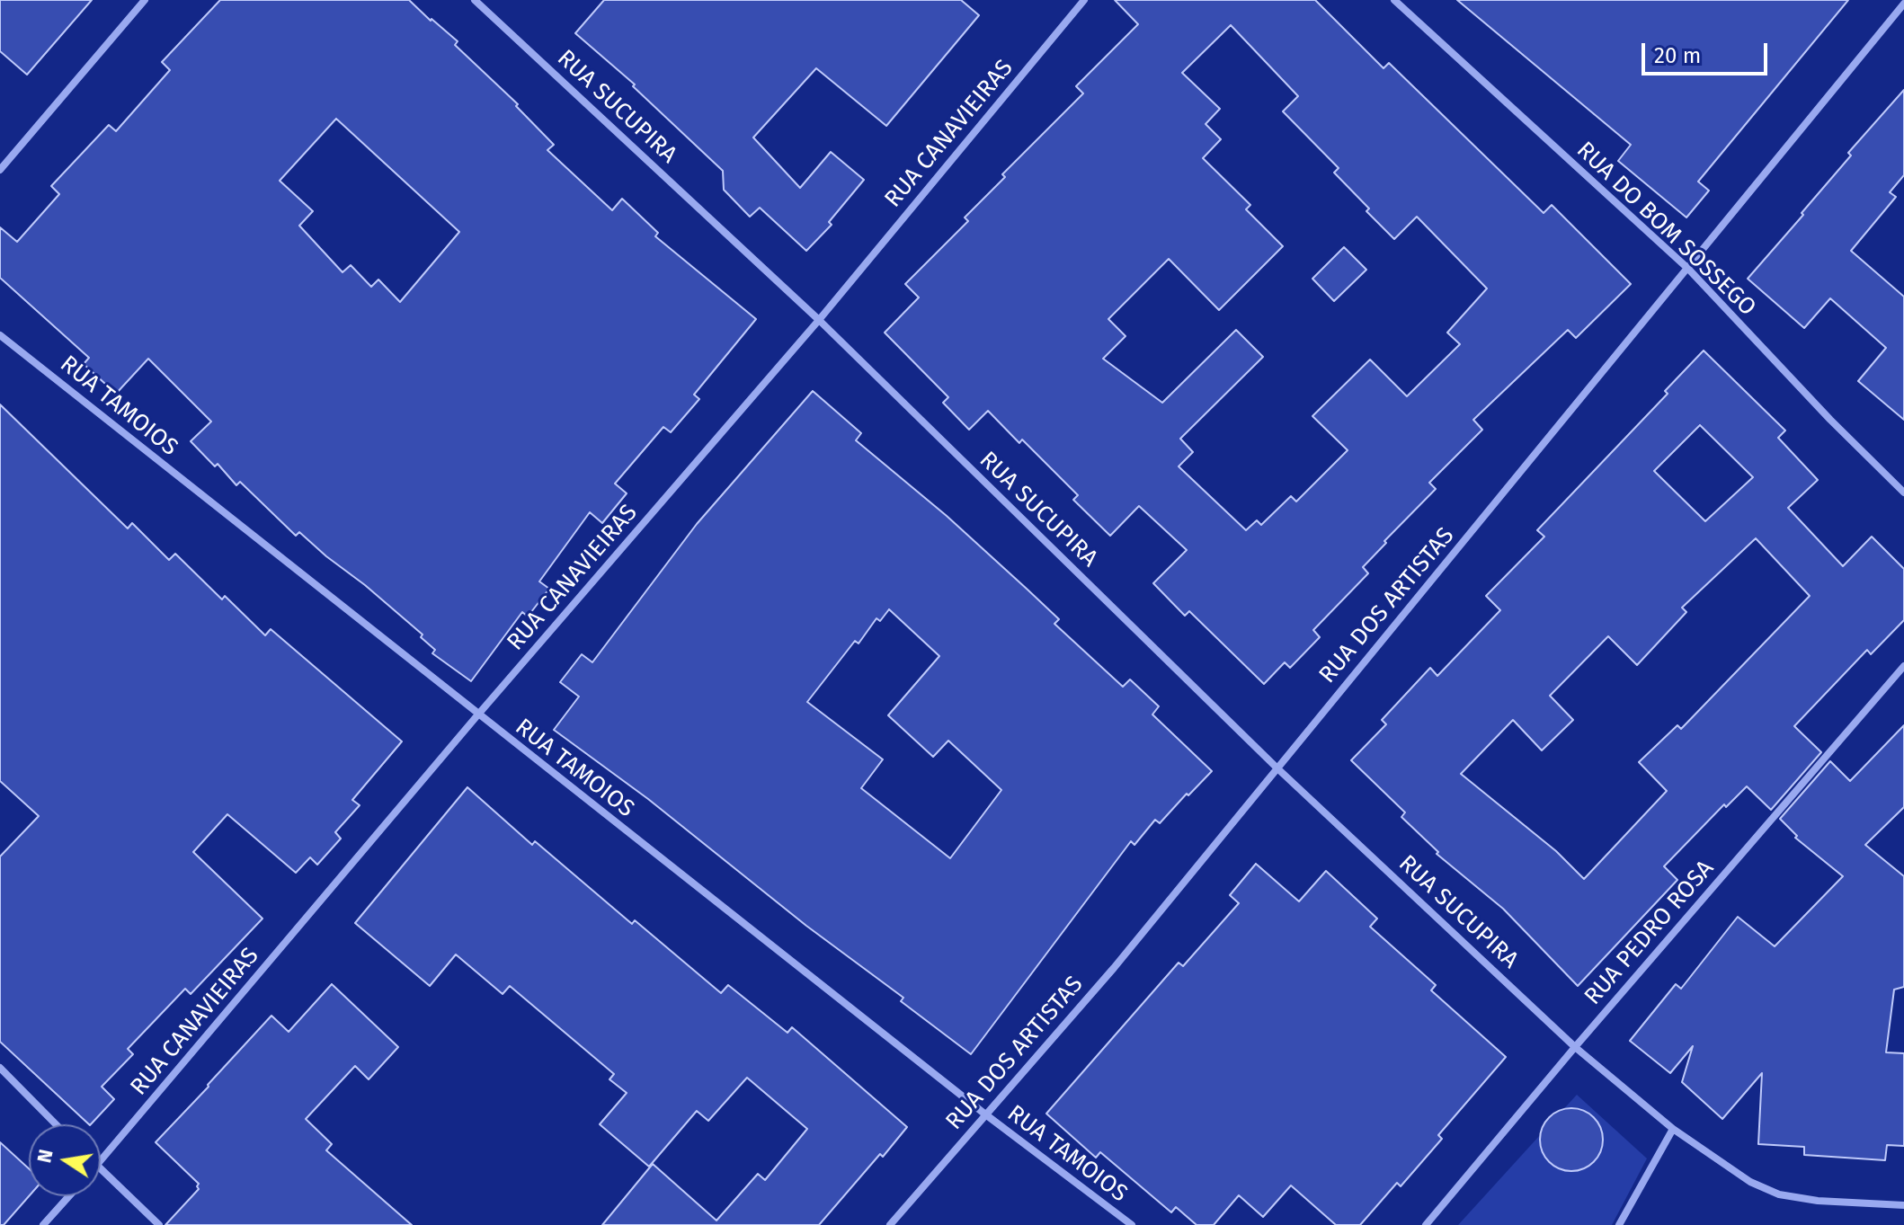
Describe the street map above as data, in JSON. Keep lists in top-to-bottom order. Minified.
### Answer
{"streets":{"street":["RUA SUCUPIRA","RUA CANAVIEIRAS","RUA DO BOM SOSSEGO","RUA TAMOIOS","RUA DOS ARTISTAS","RUA PEDRO ROSA"]},"crossings":[["RUA SUCUPIRA","RUA CANAVIEIRAS"],["RUA SUCUPIRA","RUA DOS ARTISTAS"],["RUA SUCUPIRA","RUA PEDRO ROSA"],["RUA CANAVIEIRAS","RUA TAMOIOS"],["RUA DO BOM SOSSEGO","RUA DOS ARTISTAS"],["RUA TAMOIOS","RUA DOS ARTISTAS"]],"scale_bar":"20 m","north":"left"}
